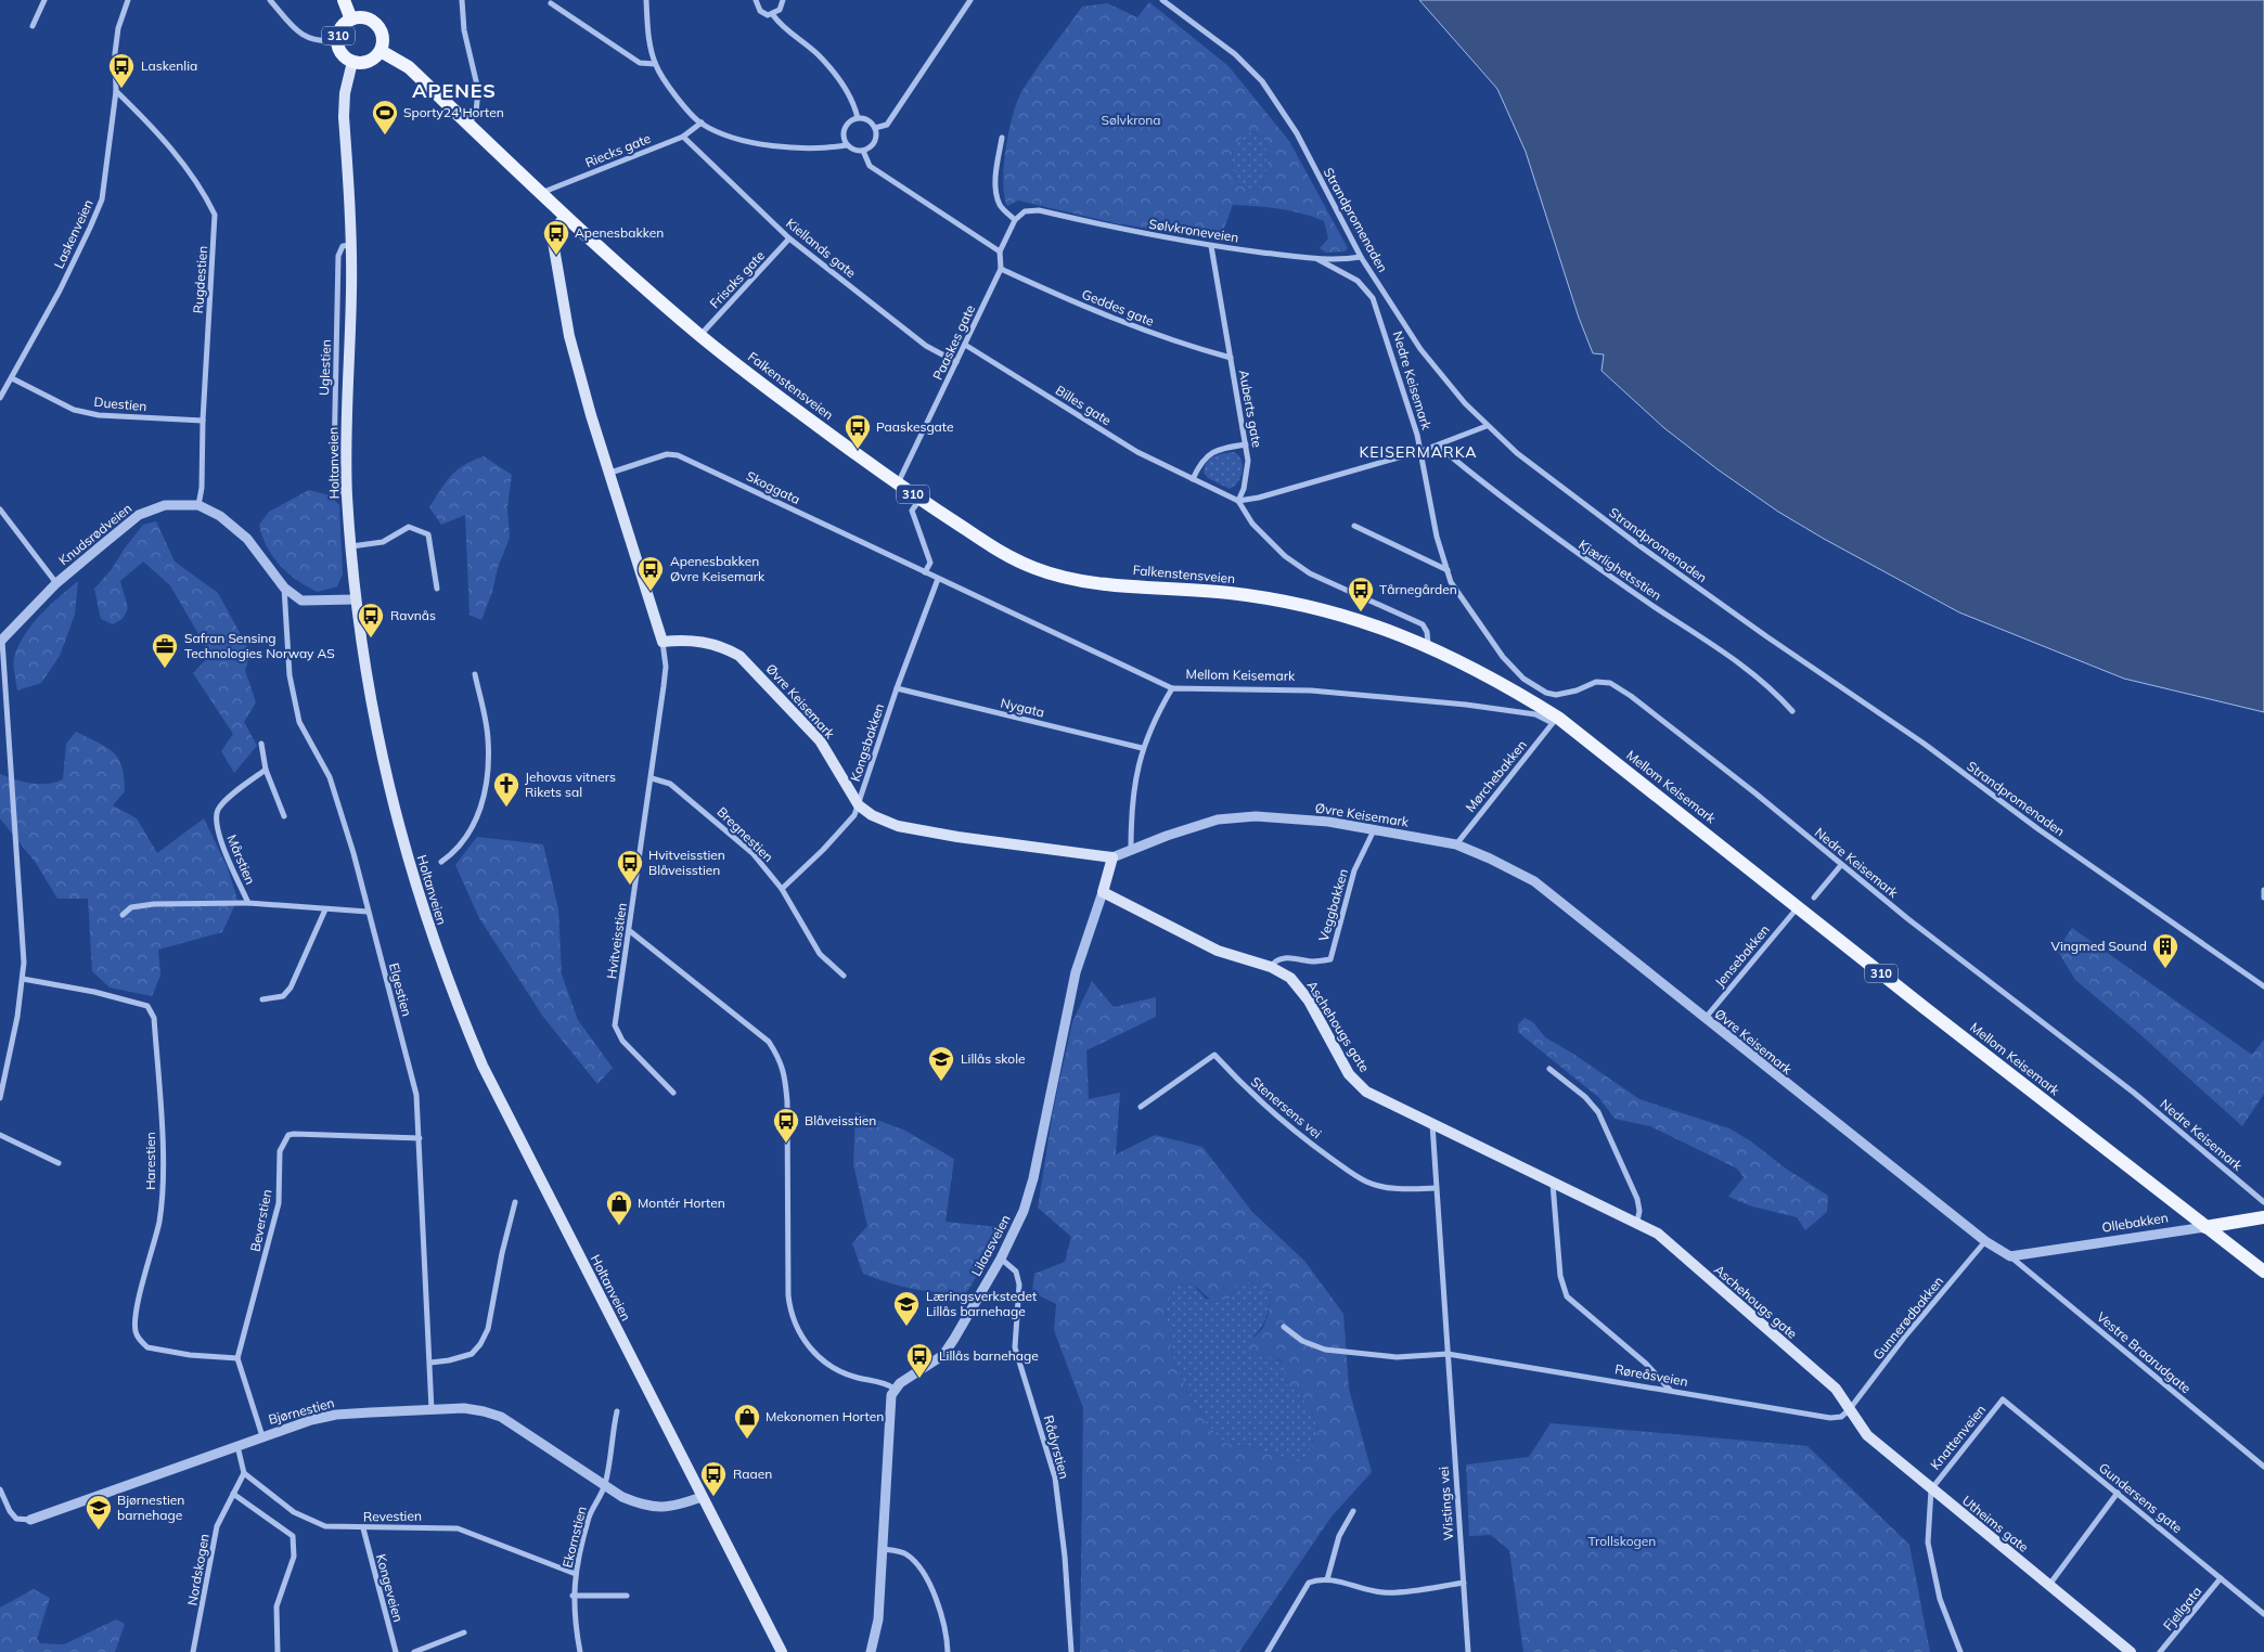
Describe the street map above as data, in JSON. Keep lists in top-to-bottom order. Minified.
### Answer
{"streets":{"main road":["310","Falkenstensveien","Holtanveien","Mellom Keisemark","Øvre Keisemark","Aschehougs gate","Ollebakken","Lilaasveien","Utheims gate"],"street":["Riecks gate","Strandpromenaden","Sølvkroneveien","Laskenveien","Kiellands gate","Rugdestien","Frisaks gate","Geddes gate","Paaskes gate","Nedre Keisemark","Duestien","Billes gate","Auberts gate","Skoggata","Knudsrødveien","Kjærlighetsstien","Nygata","Kongsbakken","Mørchebakken","Bregnestien","Mårstien","Veggbakken","Hvitveisstien","Jensebakken","Elgestien","Stenersens vei","Harestien","Beverstien","Gunnerødbakken","Vestre Braarudgate","Røreåsveien","Bjørnestien","Knattenveien","Rådyrstien","Gundersens gate","Wistings vei","Revestien","Ekornstien","Nordskogen","Kongeveien","Fjellgata"]},"crossings":[["310","Falkenstensveien"],["310","Holtanveien"],["310","Mellom Keisemark"],["310","Ollebakken"],["Riecks gate","Kiellands gate"],["Riecks gate","Falkenstensveien"],["Strandpromenaden","Sølvkroneveien"],["Sølvkroneveien","Paaskes gate"],["Sølvkroneveien","Nedre Keisemark"],["Sølvkroneveien","Auberts gate"],["Laskenveien","Rugdestien"],["Laskenveien","Duestien"],["Kiellands gate","Frisaks gate"],["Kiellands gate","Paaskes gate"],["Rugdestien","Duestien"],["Rugdestien","Knudsrødveien"],["Frisaks gate","Falkenstensveien"],["Geddes gate","Paaskes gate"],["Geddes gate","Auberts gate"],["Paaskes gate","Falkenstensveien"],["Paaskes gate","Billes gate"],["Falkenstensveien","Holtanveien"],["Falkenstensveien","Mellom Keisemark"],["Falkenstensveien","Mørchebakken"],["Billes gate","Auberts gate"],["Holtanveien","Knudsrødveien"],["Holtanveien","Bjørnestien"],["Skoggata","Mellom Keisemark"],["Skoggata","Kongsbakken"],["Knudsrødveien","Elgestien"],["Mellom Keisemark","Øvre Keisemark"],["Mellom Keisemark","Nygata"],["Mellom Keisemark","Mørchebakken"],["Mellom Keisemark","Jensebakken"],["Mellom Keisemark","Ollebakken"],["Øvre Keisemark","Kongsbakken"],["Øvre Keisemark","Mørchebakken"],["Øvre Keisemark","Veggbakken"],["Øvre Keisemark","Hvitveisstien"],["Øvre Keisemark","Jensebakken"],["Øvre Keisemark","Ollebakken"],["Øvre Keisemark","Lilaasveien"],["Øvre Keisemark","Gunnerødbakken"],["Øvre Keisemark","Vestre Braarudgate"],["Nygata","Kongsbakken"],["Kongsbakken","Bregnestien"],["Bregnestien","Hvitveisstien"],["Mårstien","Elgestien"],["Veggbakken","Aschehougs gate"],["Elgestien","Beverstien"],["Elgestien","Bjørnestien"],["Aschehougs gate","Lilaasveien"],["Aschehougs gate","Gunnerødbakken"],["Aschehougs gate","Røreåsveien"],["Aschehougs gate","Wistings vei"],["Aschehougs gate","Utheims gate"],["Stenersens vei","Wistings vei"],["Harestien","Beverstien"],["Ollebakken","Vestre Braarudgate"],["Lilaasveien","Rådyrstien"],["Gunnerødbakken","Røreåsveien"],["Gunnerødbakken","Utheims gate"],["Røreåsveien","Wistings vei"],["Røreåsveien","Utheims gate"],["Bjørnestien","Ekornstien"],["Knattenveien","Gundersens gate"],["Knattenveien","Utheims gate"],["Gundersens gate","Fjellgata"],["Revestien","Ekornstien"],["Revestien","Nordskogen"],["Revestien","Kongeveien"]],"districts":["APENES","KEISERMARKA"],"parks":["Sølvkrona","Trollskogen"],"places":{"bus stop":["Laskenlia","Apenesbakken","Paaskesgate","Apenesbakken Øvre Keisemark","Tårnegården","Ravnås","Hvitveisstien Blåveisstien","Blåveisstien","Lillås barnehage","Raaen"],"sports":["Sporty24 Horten"],"office":["Safran Sensing Technologies Norway AS"],"church":["Jehovas vitners Rikets sal"],"building":["Vingmed Sound"],"school or university":["Lillås skole","Læringsverkstedet Lillås barnehage","Bjørnestien barnehage"],"shop":["Montér Horten","Mekonomen Horten"]}}
